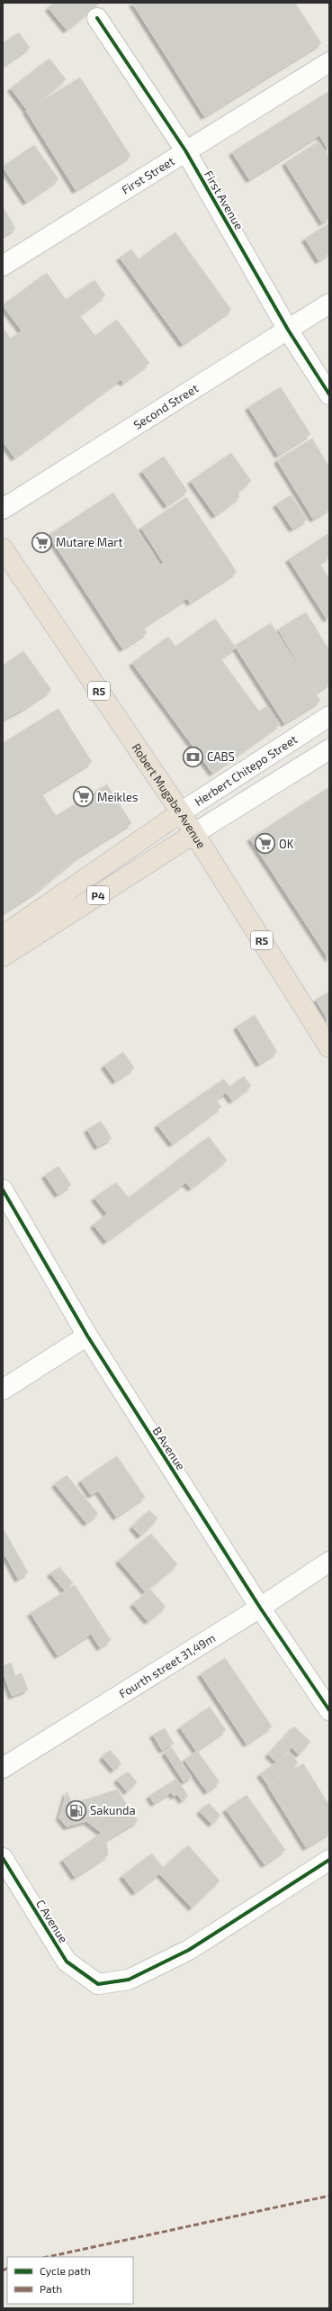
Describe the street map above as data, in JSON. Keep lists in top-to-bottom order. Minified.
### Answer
{"streets":{"highway":["R5","Herbert Chitepo Street","Robert Mugabe Avenue","P4"],"street":["First Street","First Avenue","Second Street","B Avenue","Fourth street 31,49m","C Avenue"]},"crossings":[["First Street","First Avenue"],["First Avenue","Second Street"],["Herbert Chitepo Street","Robert Mugabe Avenue"],["Robert Mugabe Avenue","P4"],["B Avenue","Fourth street 31,49m"]],"places":{"supermarket":["Mutare Mart","Meikles","OK"],"bank":["CABS"],"fuel station":["Sakunda"]},"legend":["Cycle path","Path"]}
